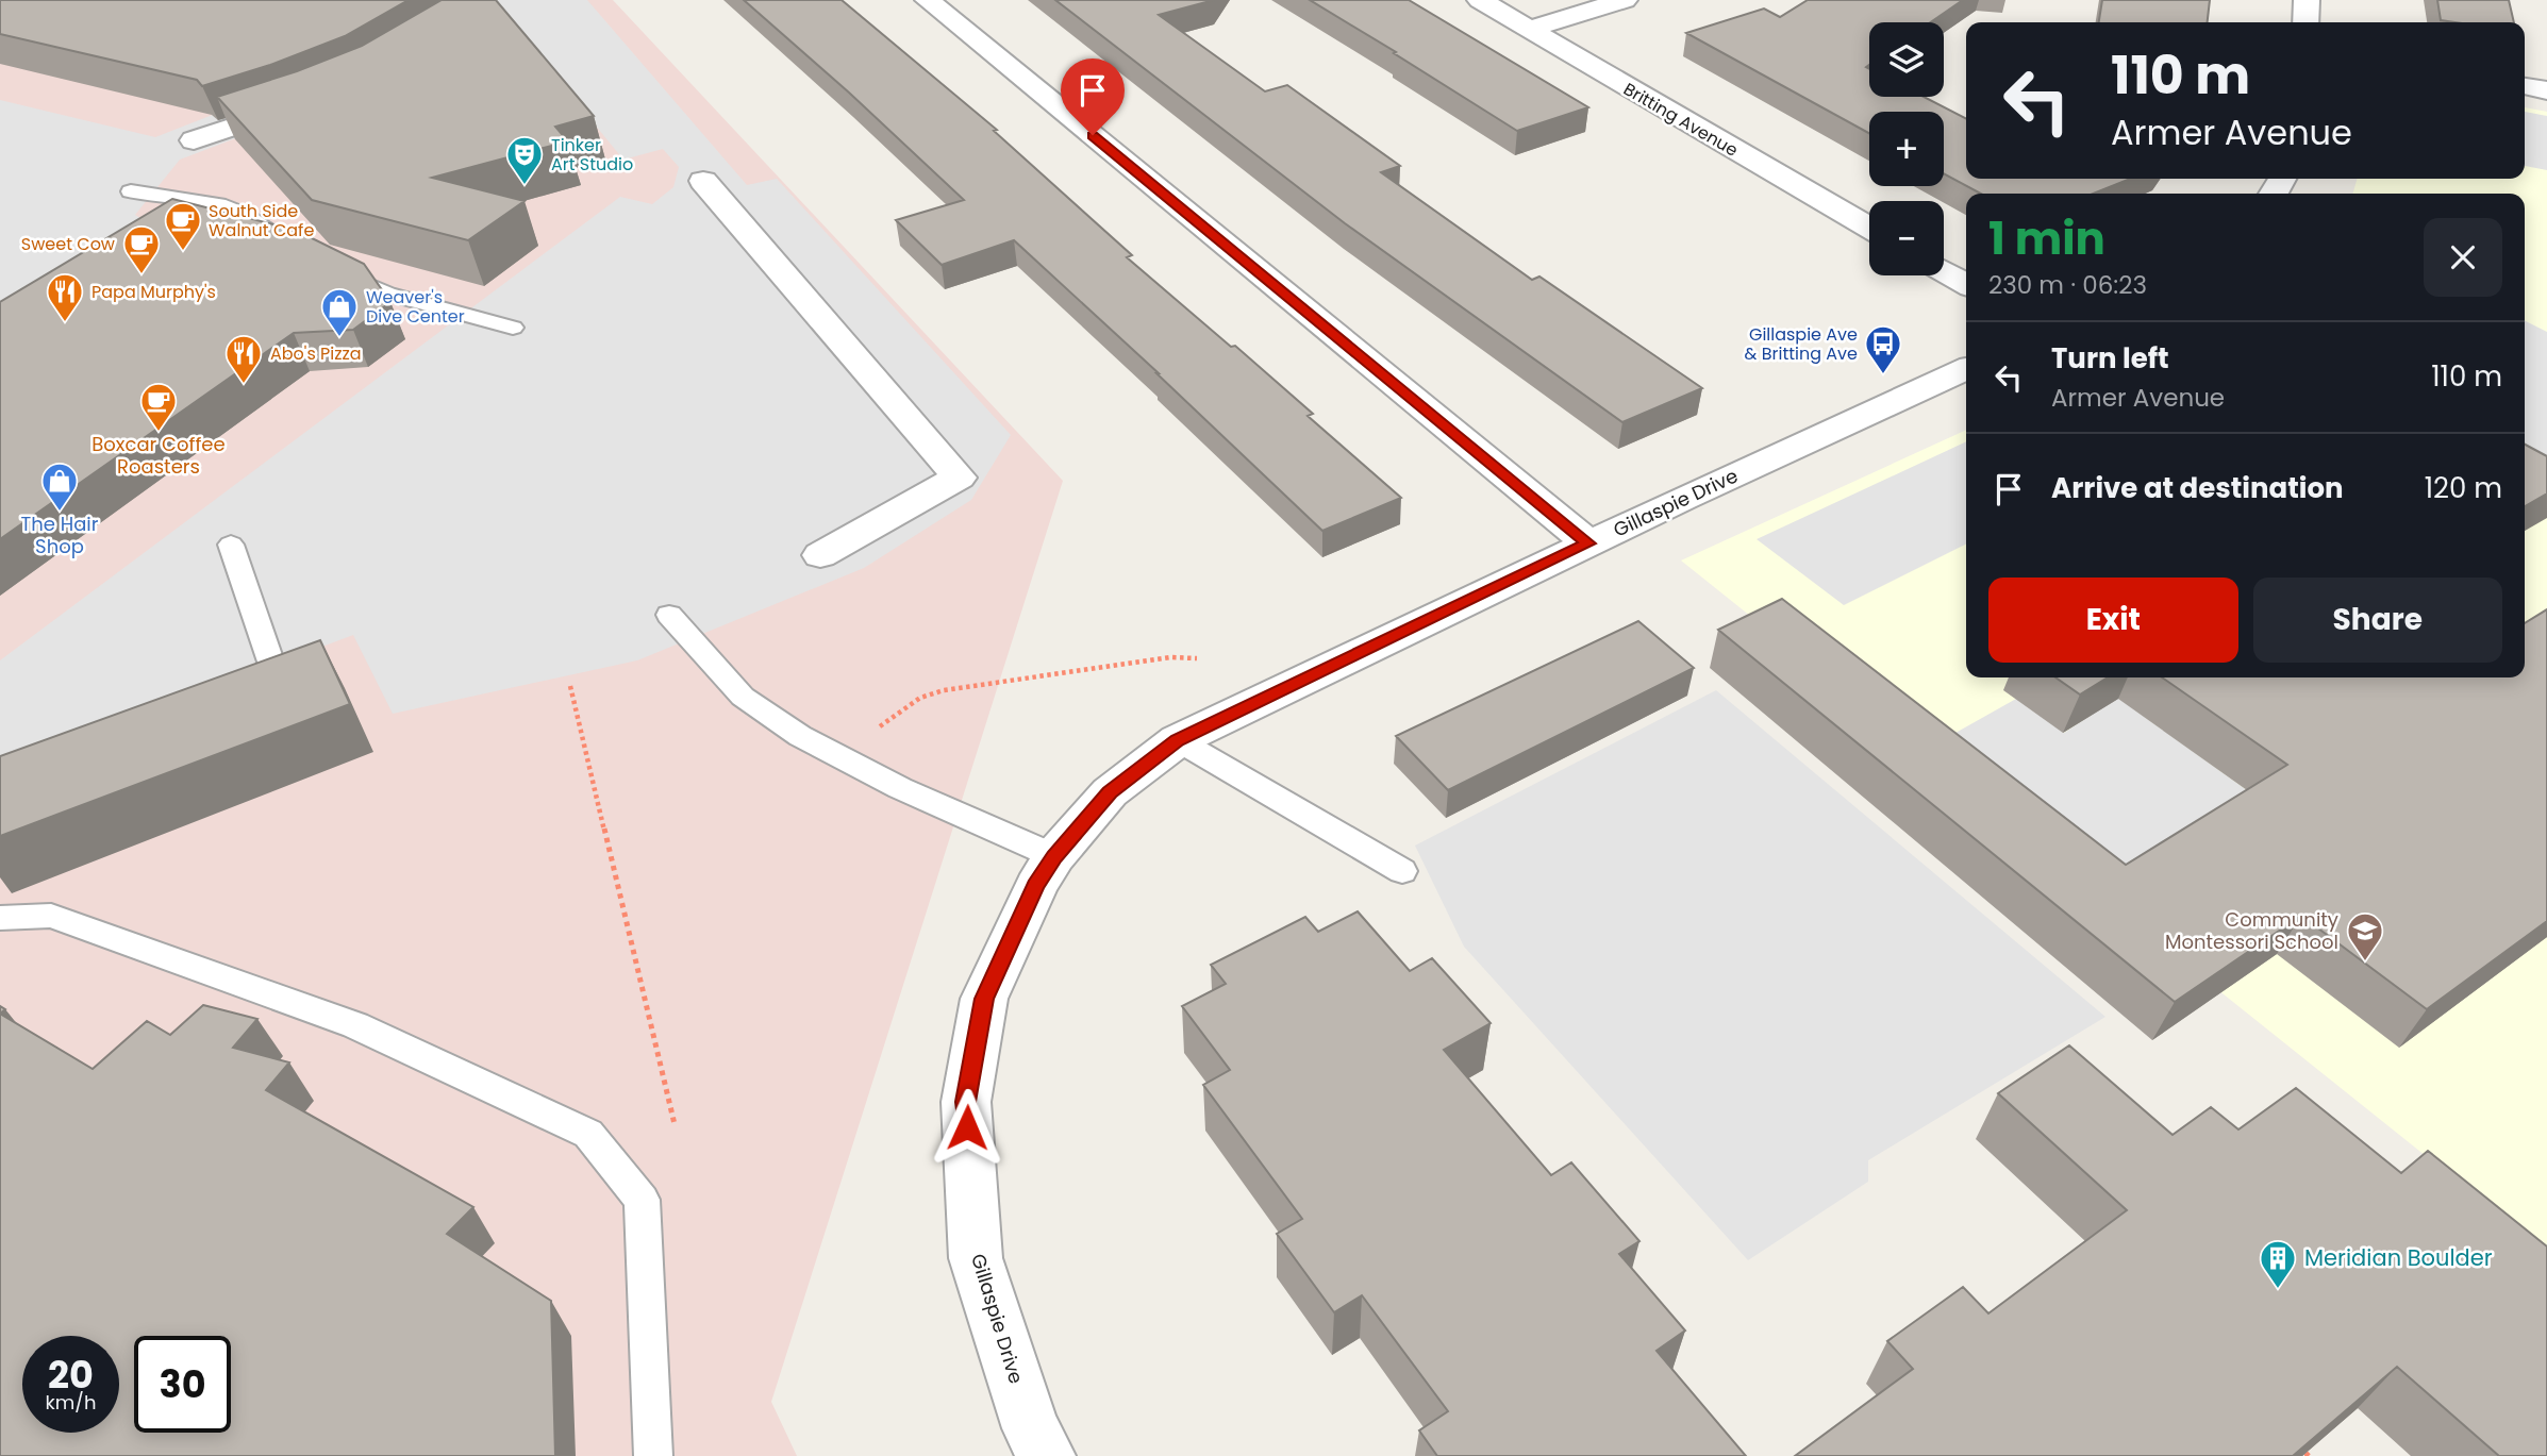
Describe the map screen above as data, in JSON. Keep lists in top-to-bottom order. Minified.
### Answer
{"streets":{"street":["Britting Avenue","Gillaspie Drive"]},"places":{"theatre":["Tinker Art Studio"],"cafe":["South Side Walnut Cafe","Sweet Cow","Boxcar Coffee Roasters"],"restaurant":["Papa Murphy's","Abo's Pizza"],"shop":["Weaver's Dive Center","The Hair Shop"],"bus stop":["Gillaspie Ave & Britting Ave"],"school or university":["Community Montessori School"],"building":["Meridian Boulder"]},"page":{"map_buttons":["+","−"],"turn":["110 m","Armer Avenue"],"heading":["1 min","230 m · 06:23"],"list":[{"name":"Turn left","note":"Armer Avenue","value":"110 m"},{"name":"Arrive at destination","value":"120 m"}],"buttons":["Exit","Share"],"speed":"20 km/h","limit":"30"}}
